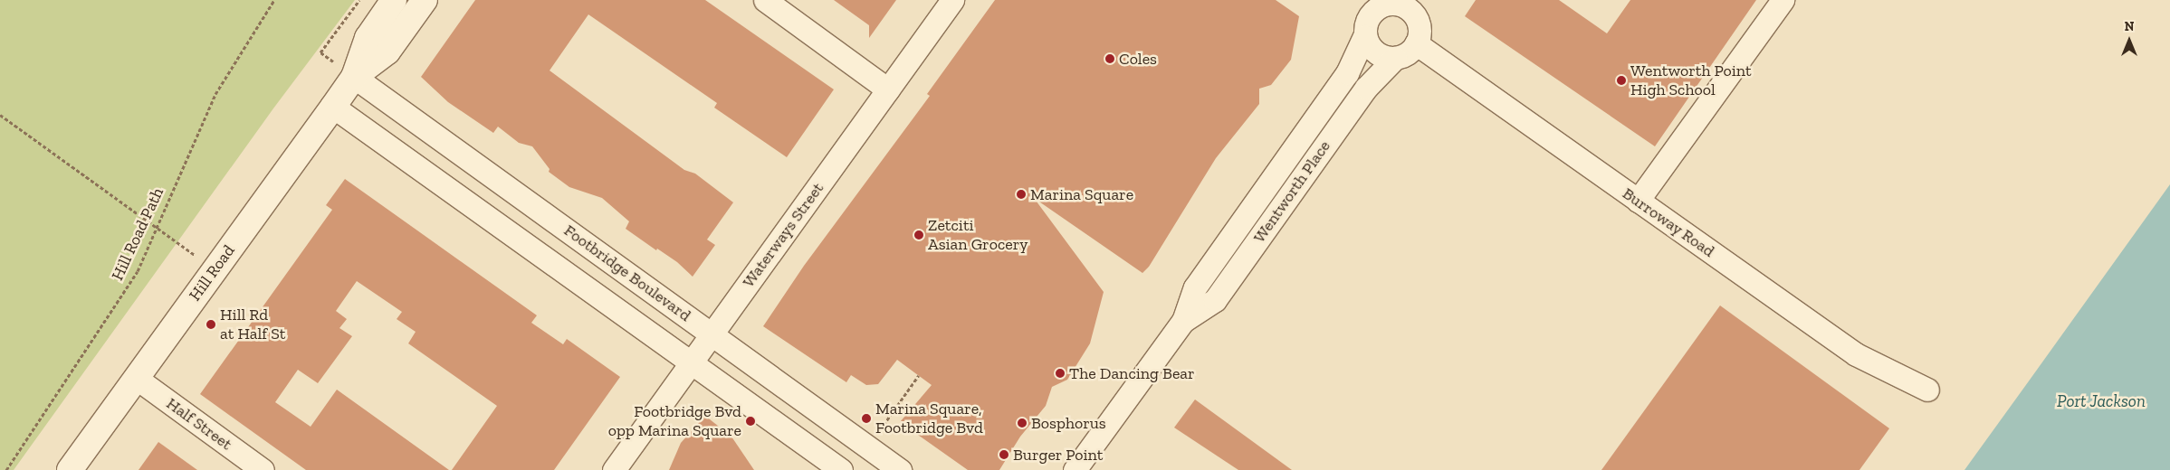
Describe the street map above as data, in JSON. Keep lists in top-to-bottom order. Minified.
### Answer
{"streets":{"street":["Wentworth Place","Burroway Road","Waterways Street","Hill Road","Footbridge Boulevard","Half Street"],"path":["Hill Road Path"]},"crossings":[["Wentworth Place","Burroway Road"],["Waterways Street","Footbridge Boulevard"],["Hill Road","Footbridge Boulevard"],["Hill Road","Half Street"]],"water":["Port Jackson"],"places":["Coles","Wentworth Point High School","Marina Square","Zetciti Asian Grocery","Hill Rd at Half St","The Dancing Bear","Marina Square, Footbridge Bvd","Footbridge Bvd opp Marina Square","Bosphorus","Burger Point"],"north":"top"}
